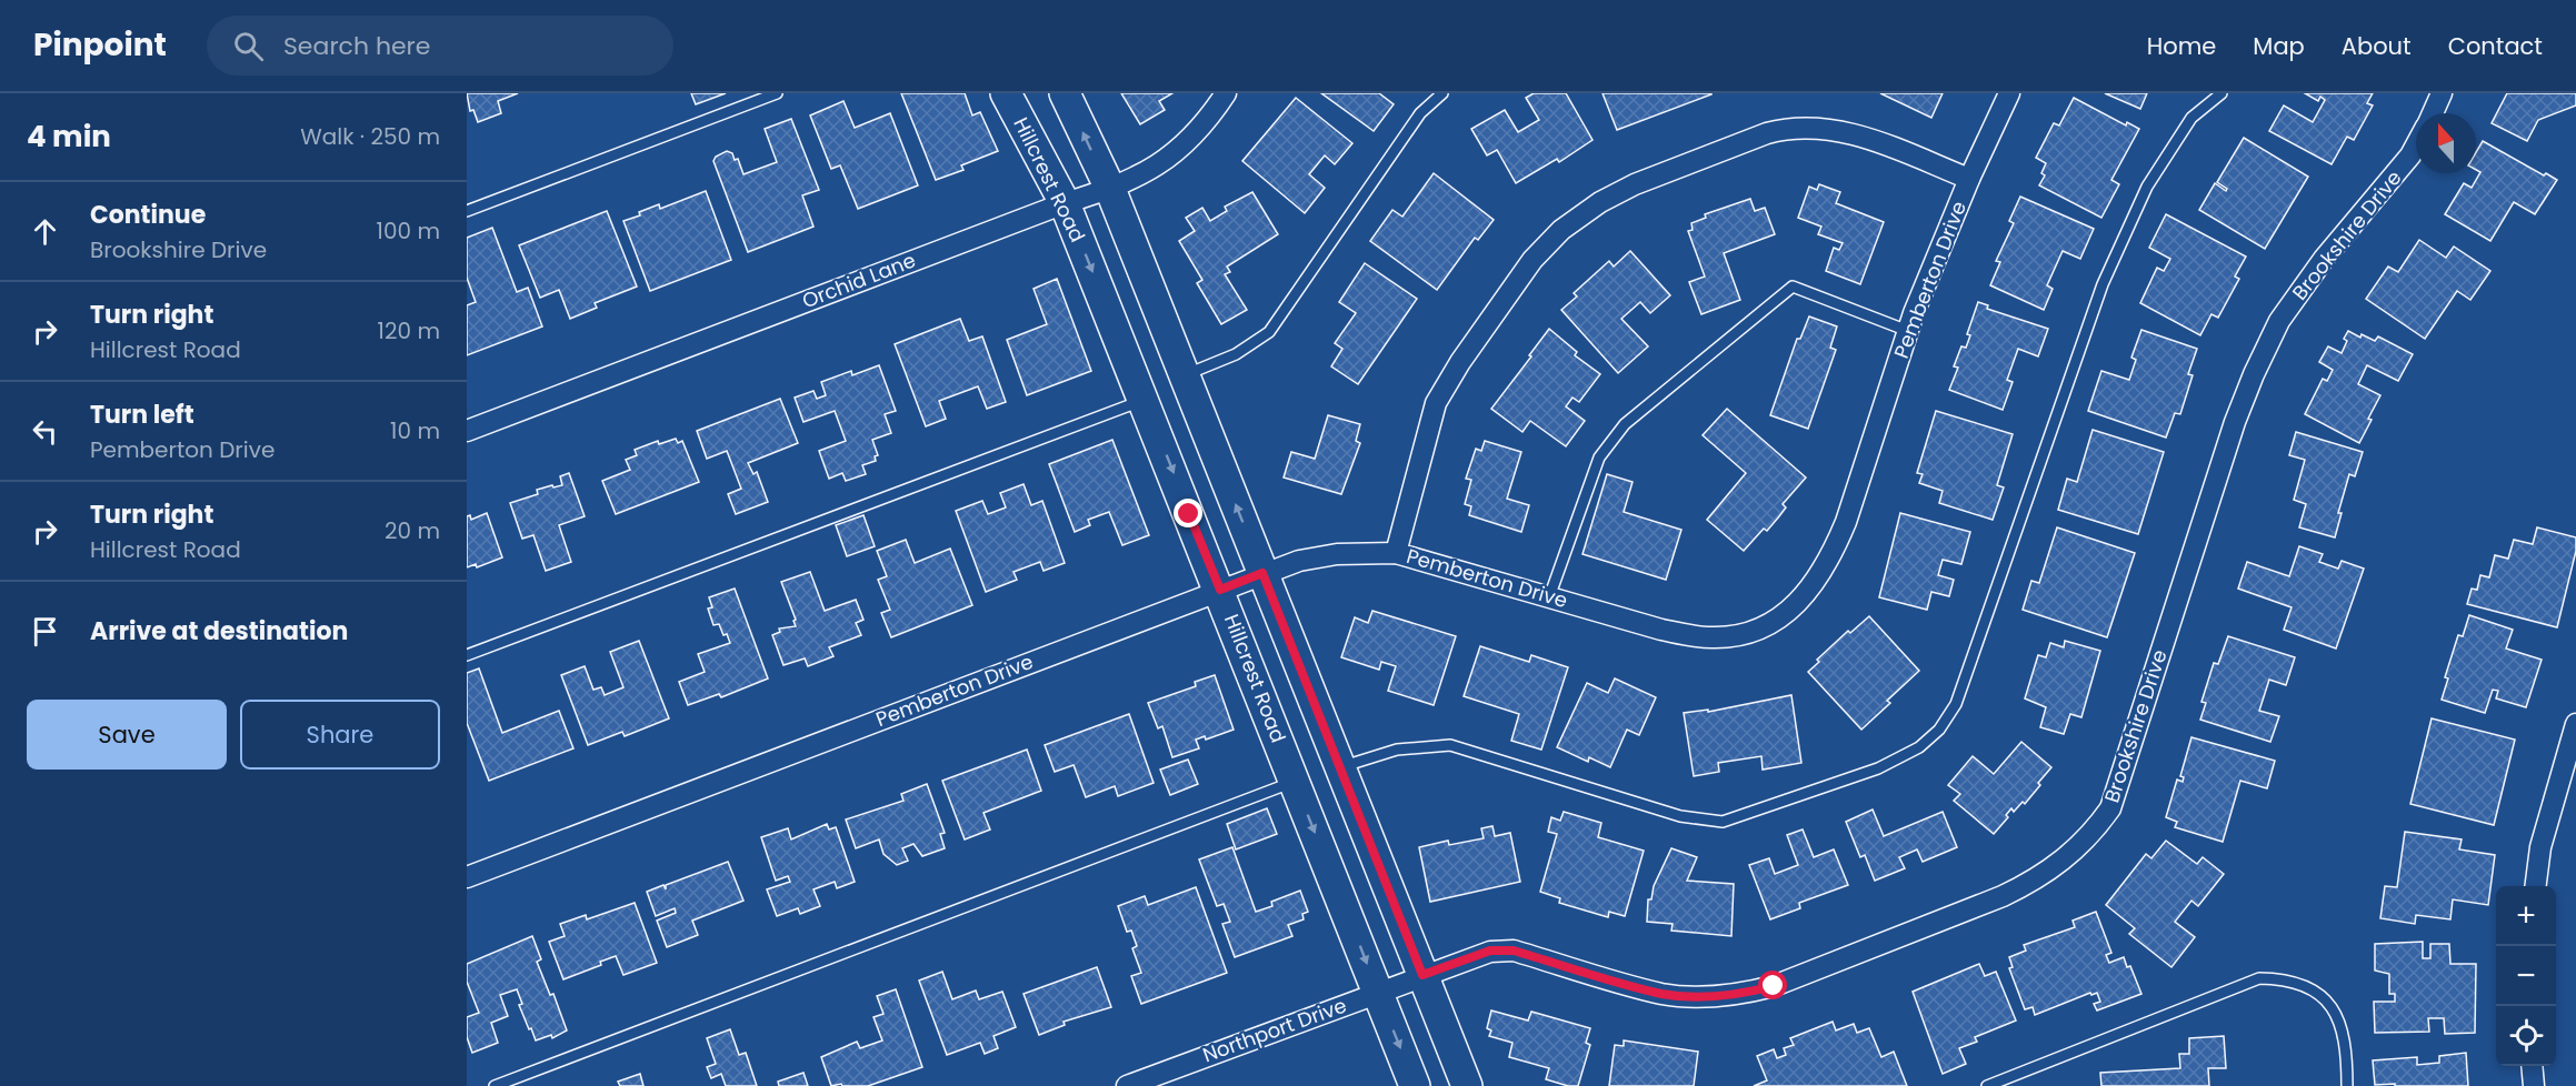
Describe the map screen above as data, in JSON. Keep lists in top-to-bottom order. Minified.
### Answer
{"streets":{"main road":["Hillcrest Road"],"street":["Brookshire Drive","Pemberton Drive","Orchid Lane","Northport Drive"]},"crossings":[["Hillcrest Road","Pemberton Drive"],["Hillcrest Road","Orchid Lane"],["Hillcrest Road","Northport Drive"],["Brookshire Drive","Northport Drive"]],"north":"top","page":{"header":"Pinpoint","search":"Search here","nav":["Home","Map","About","Contact"],"heading":["4 min","Walk · 250 m"],"list":[["Continue","Brookshire Drive","100 m"],["Turn right","Hillcrest Road","120 m"],["Turn left","Pemberton Drive","10 m"],["Turn right","Hillcrest Road","20 m"],"Arrive at destination"],"buttons":["Save","Share"],"map_buttons":["+","−"]}}
